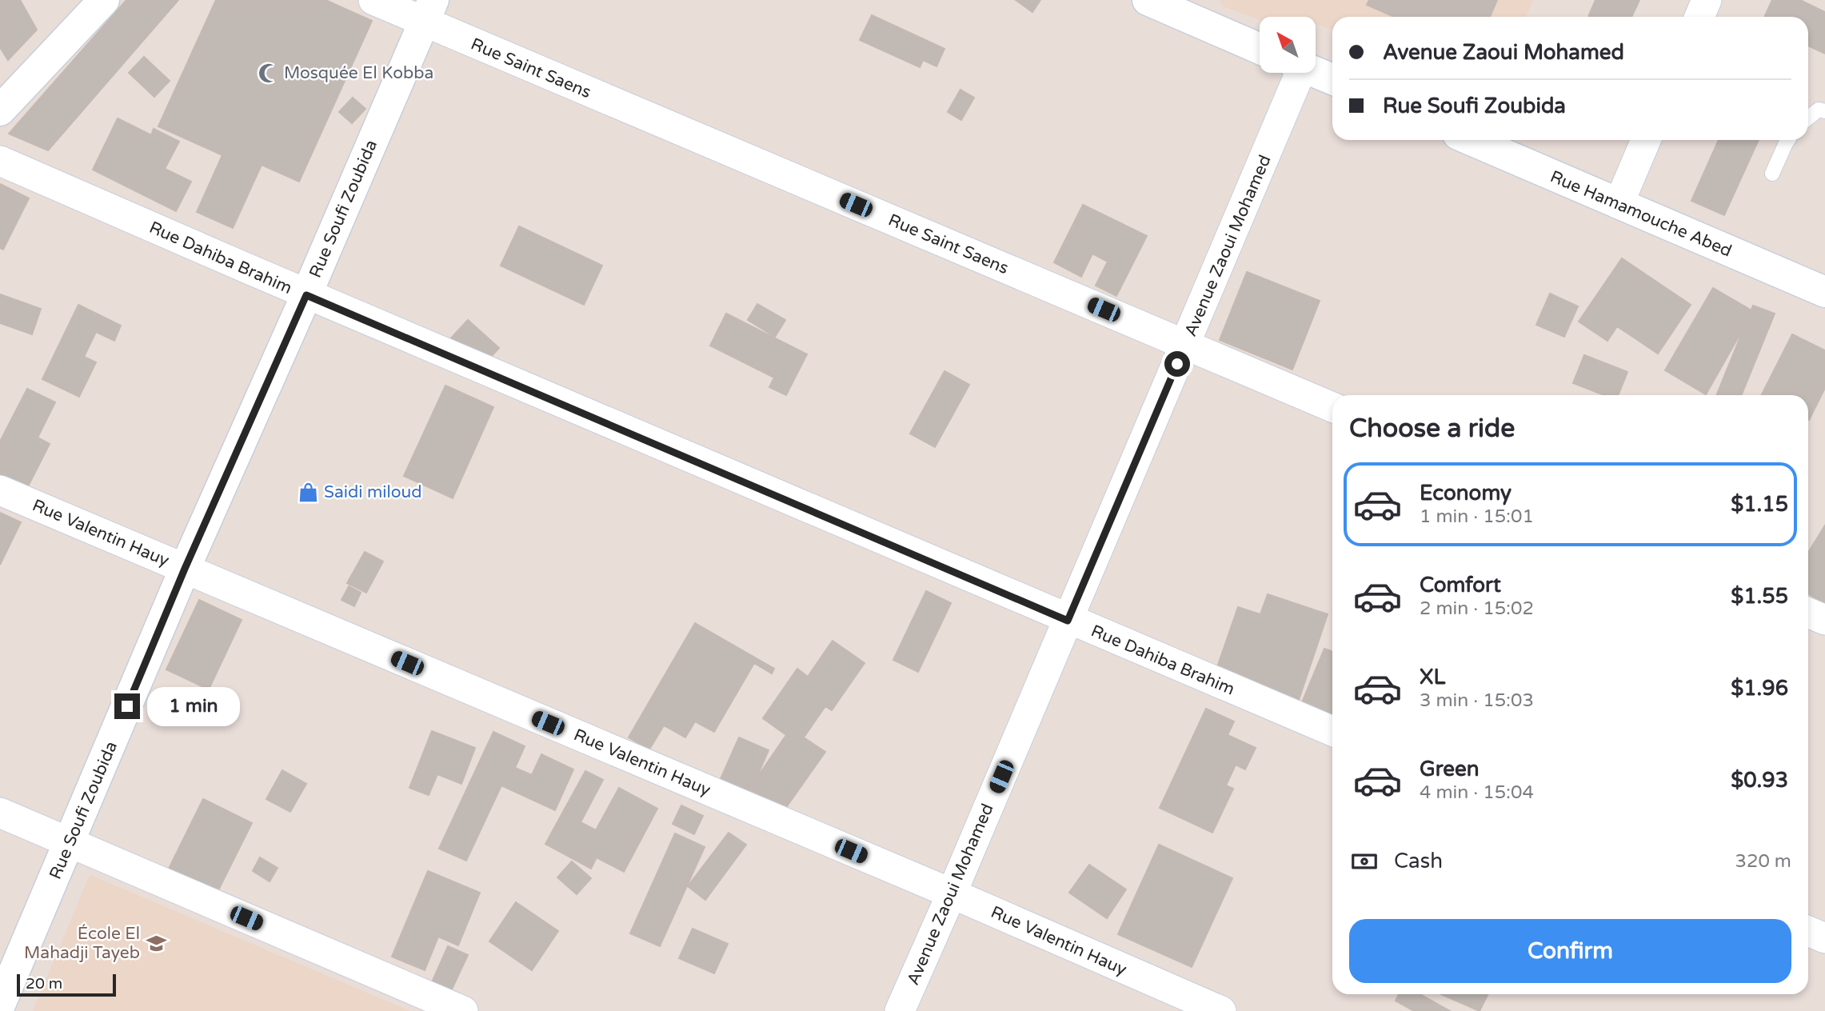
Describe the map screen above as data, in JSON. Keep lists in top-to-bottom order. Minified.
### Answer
{"streets":{"street":["Rue Saint Saens","Rue Soufi Zoubida","Rue Hamamouche Abed","Avenue Zaoui Mohamed","Rue Dahiba Brahim","Rue Valentin Hauy"]},"crossings":[["Rue Saint Saens","Rue Soufi Zoubida"],["Rue Saint Saens","Avenue Zaoui Mohamed"],["Rue Soufi Zoubida","Rue Dahiba Brahim"],["Rue Soufi Zoubida","Rue Valentin Hauy"],["Avenue Zaoui Mohamed","Rue Dahiba Brahim"],["Avenue Zaoui Mohamed","Rue Valentin Hauy"]],"places":{"mosque":["Mosquée El Kobba"],"shop":["Saidi miloud"],"school or university":["École El Mahadji Tayeb"]},"scale_bar":"20 m","north":"top left","page":{"banner":["Avenue Zaoui Mohamed","Rue Soufi Zoubida"],"heading":"Choose a ride","list":[{"name":"Economy","note":"1 min · 15:01","value":"$1.15"},{"name":"Comfort","note":"2 min · 15:02","value":"$1.55"},{"name":"XL","note":"3 min · 15:03","value":"$1.96"},{"name":"Green","note":"4 min · 15:04","value":"$0.93"}],"bubble":"1 min","pay":["Cash","320 m"],"buttons":"Confirm","scale":"20 m"}}
